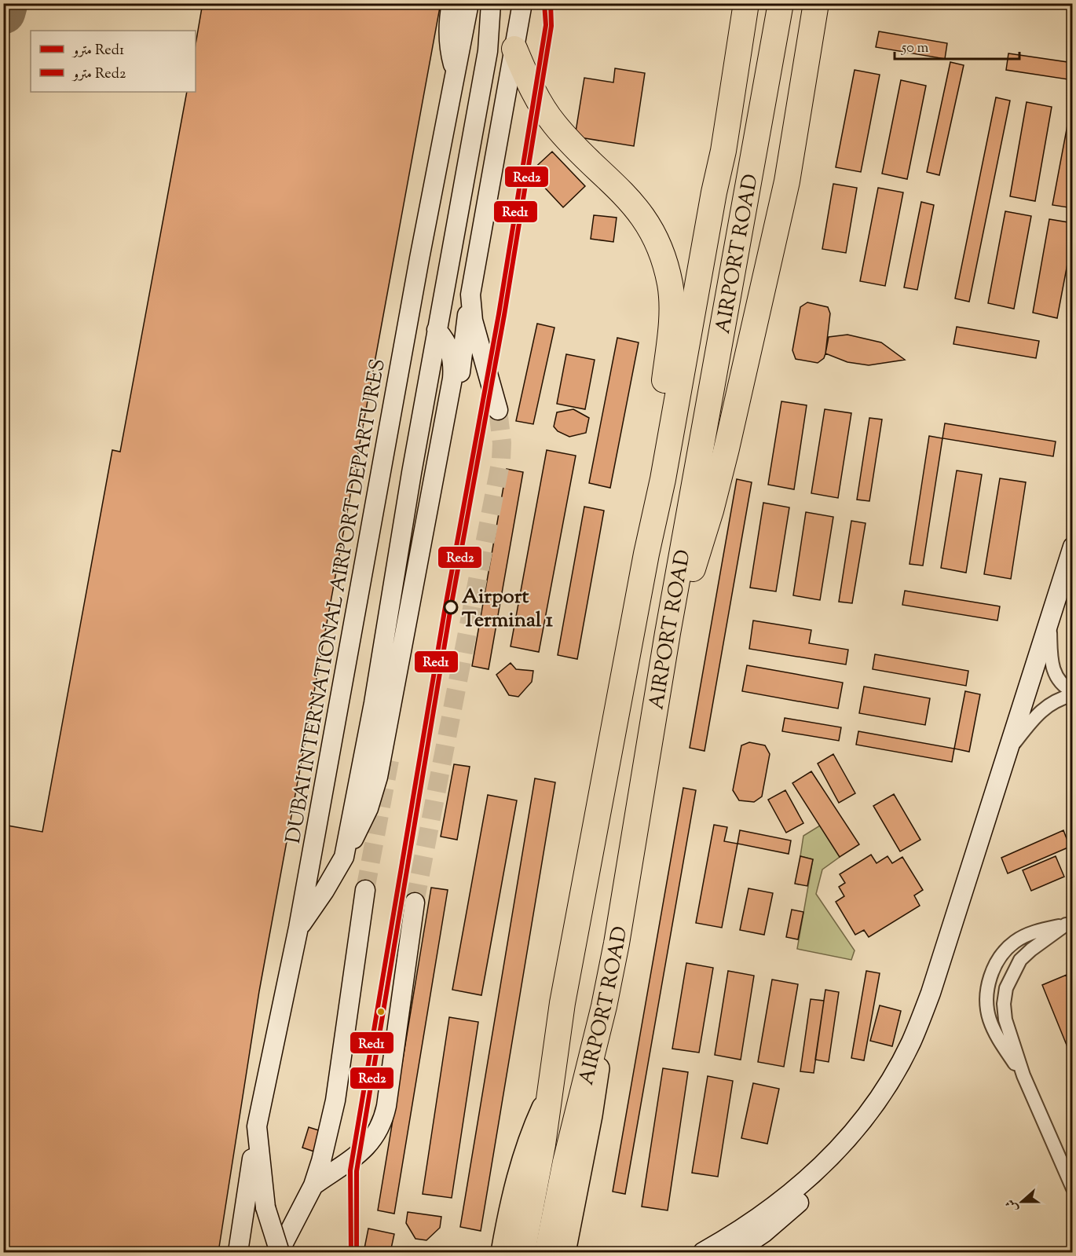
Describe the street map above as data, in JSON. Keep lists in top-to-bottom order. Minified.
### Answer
{"streets":{"highway":["AIRPORT ROAD"],"main road":["DUBAI INTERNATIONAL AIRPORT DEPARTURES"]},"places":["Airport Terminal 1"],"lines":["metro line Red1","metro line Red2"],"legend":["مترو Red1","مترو Red2"],"scale_bar":"50 m","north":"left"}
